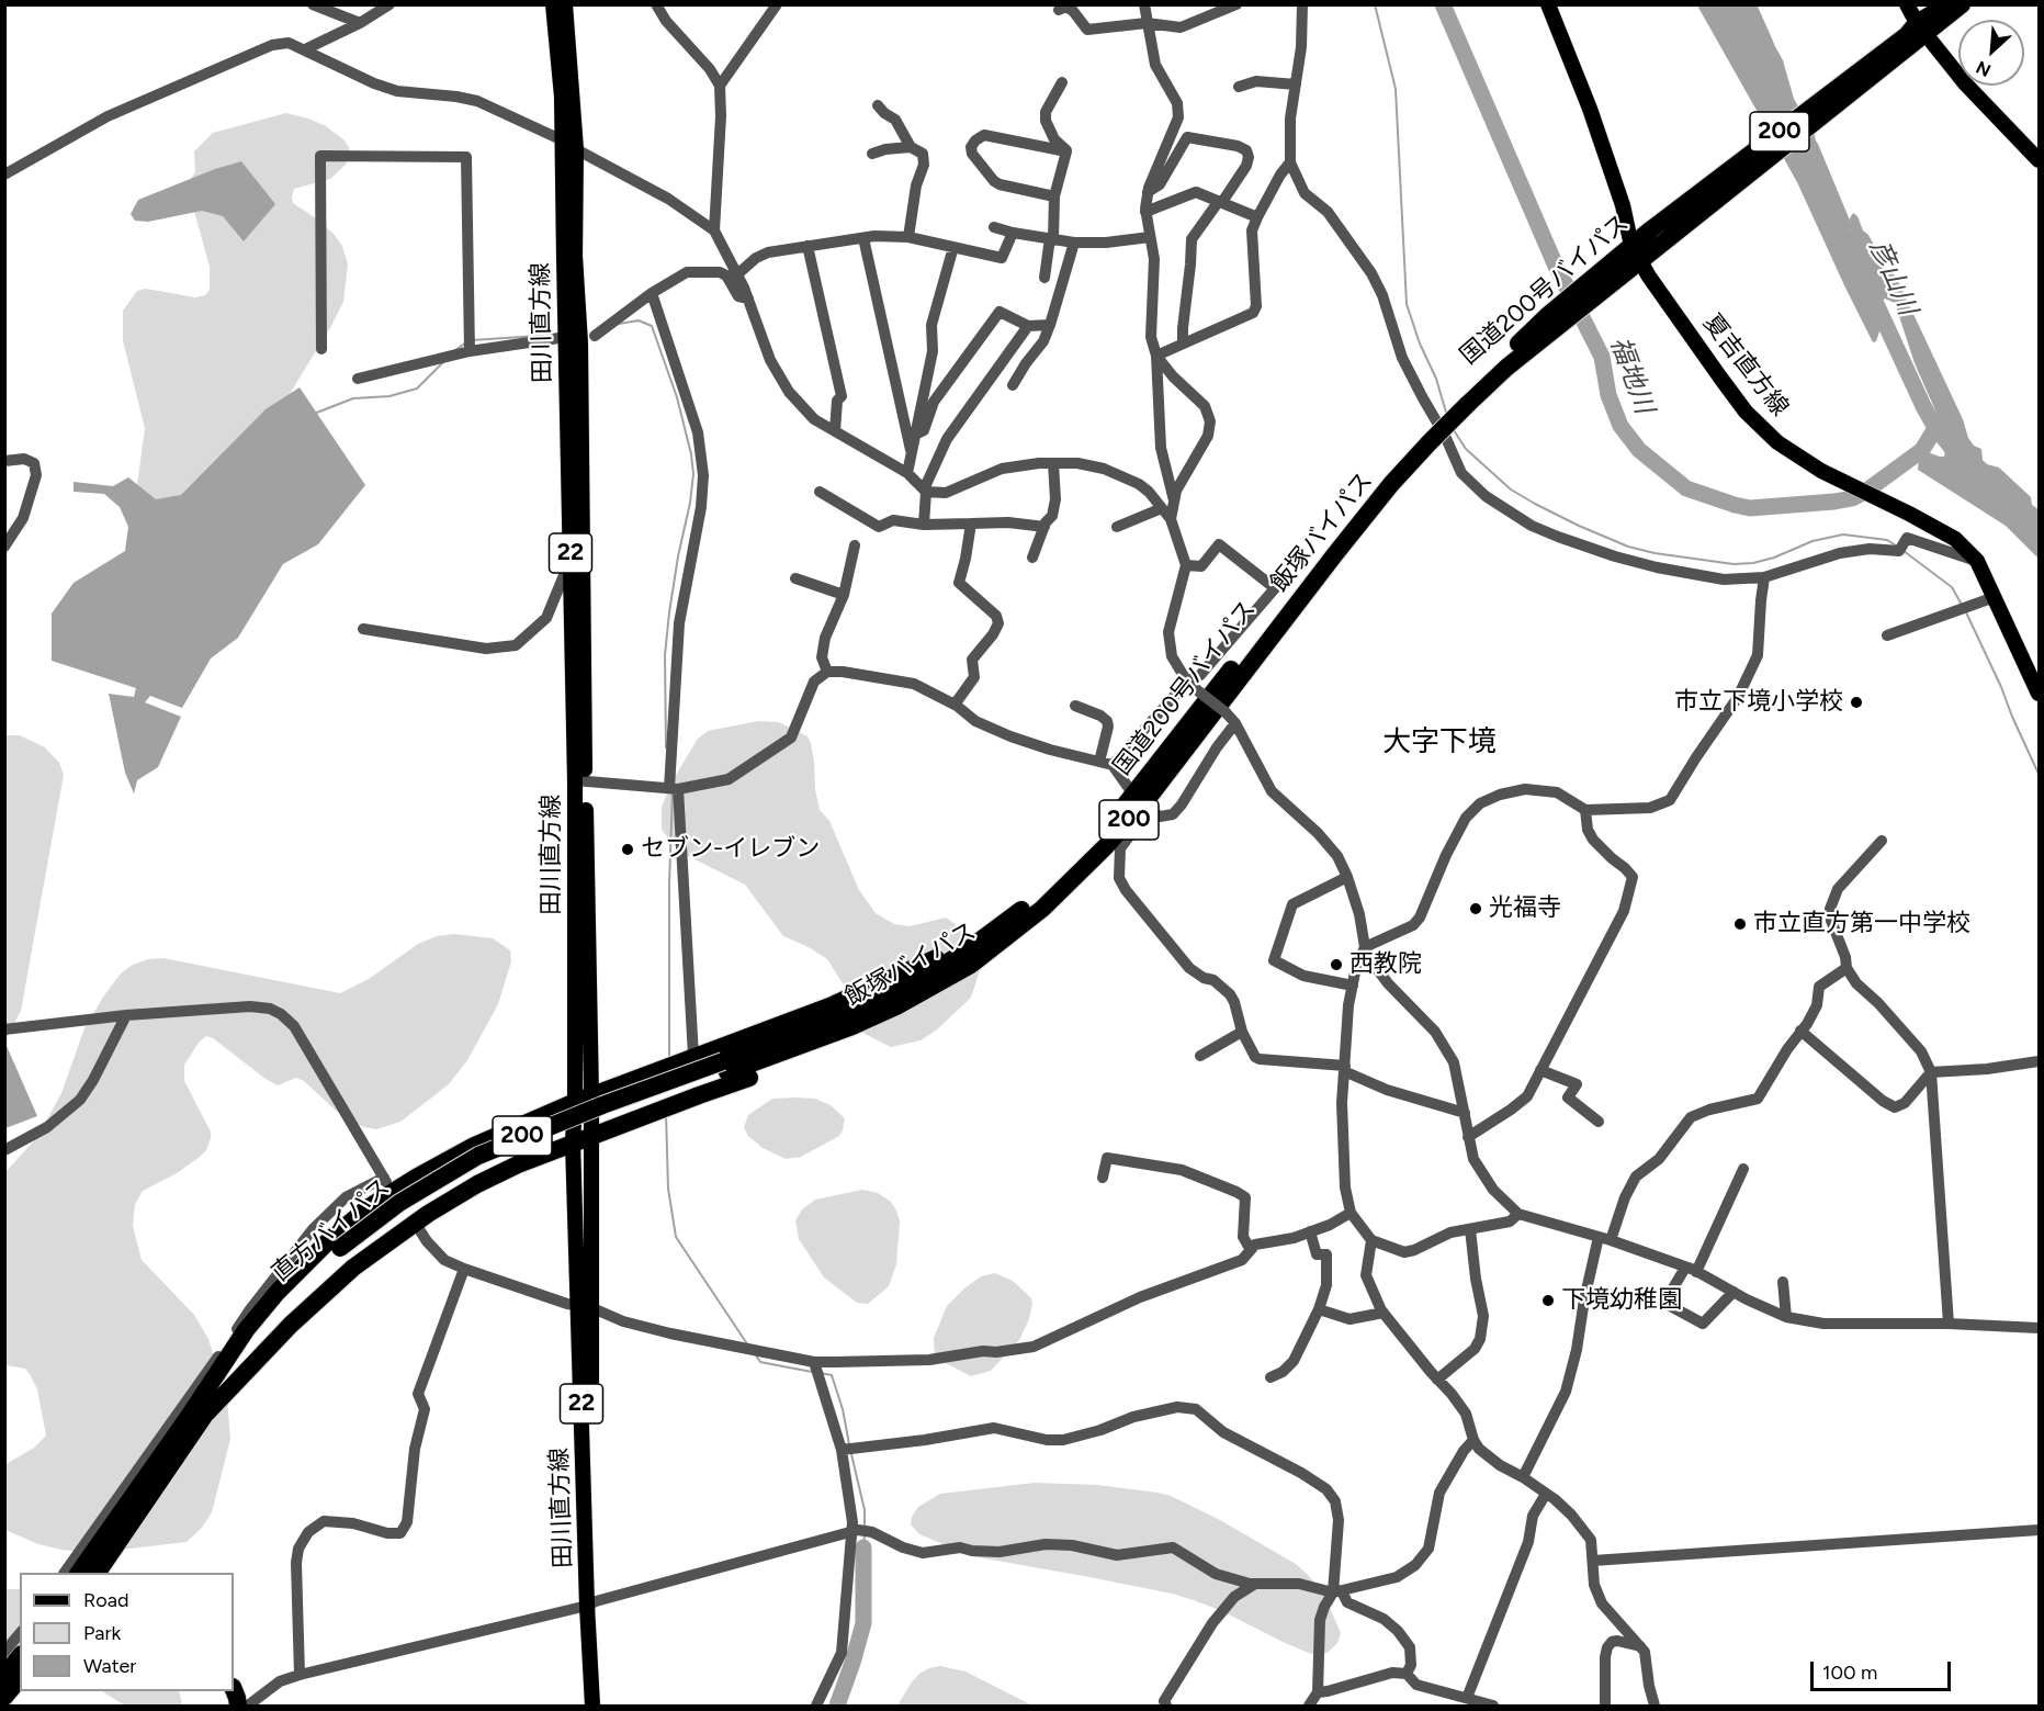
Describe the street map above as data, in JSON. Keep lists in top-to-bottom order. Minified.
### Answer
{"streets":{"highway":["200","国道200号バイパス","飯塚バイパス","直方バイパス"],"main road":["田川直方線","夏吉直方線","22"]},"crossings":[["200","国道200号バイパス"],["国道200号バイパス","夏吉直方線"],["国道200号バイパス","飯塚バイパス"],["国道200号バイパス","直方バイパス"],["飯塚バイパス","直方バイパス"]],"districts":["大字下境"],"water":["彦山川","福地川"],"places":["市立下境小学校","セブン-イレブン","光福寺","市立直方第一中学校","西教院","下境幼稚園"],"legend":["Road","Park","Water"],"scale_bar":"100 m","north":"bottom left"}
